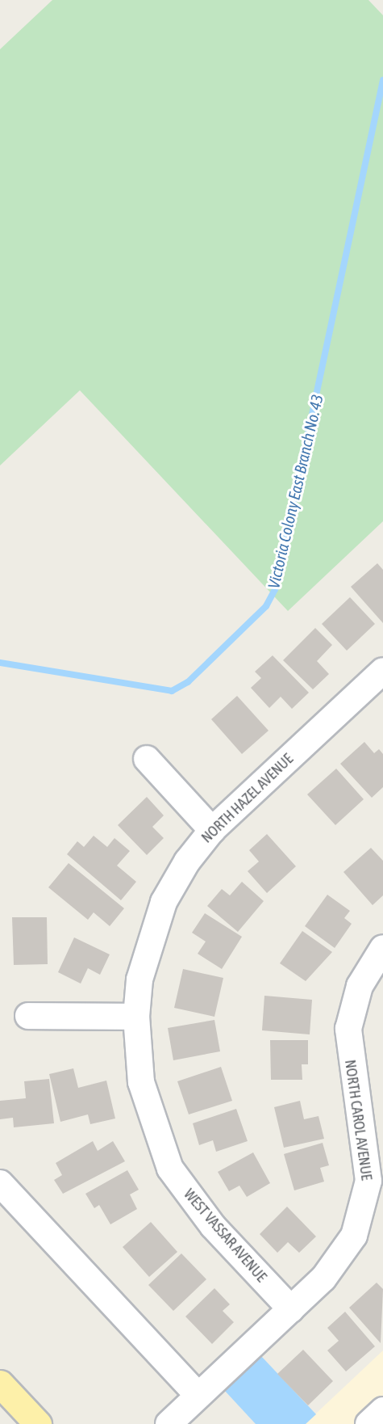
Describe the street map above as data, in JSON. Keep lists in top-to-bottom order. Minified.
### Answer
{"streets":{"street":["NORTH HAZEL AVENUE","NORTH CAROL AVENUE","WEST VASSAR AVENUE"]},"crossings":[["NORTH HAZEL AVENUE","WEST VASSAR AVENUE"],["NORTH CAROL AVENUE","WEST VASSAR AVENUE"]],"water":["Victoria Colony East Branch No. 43"]}
